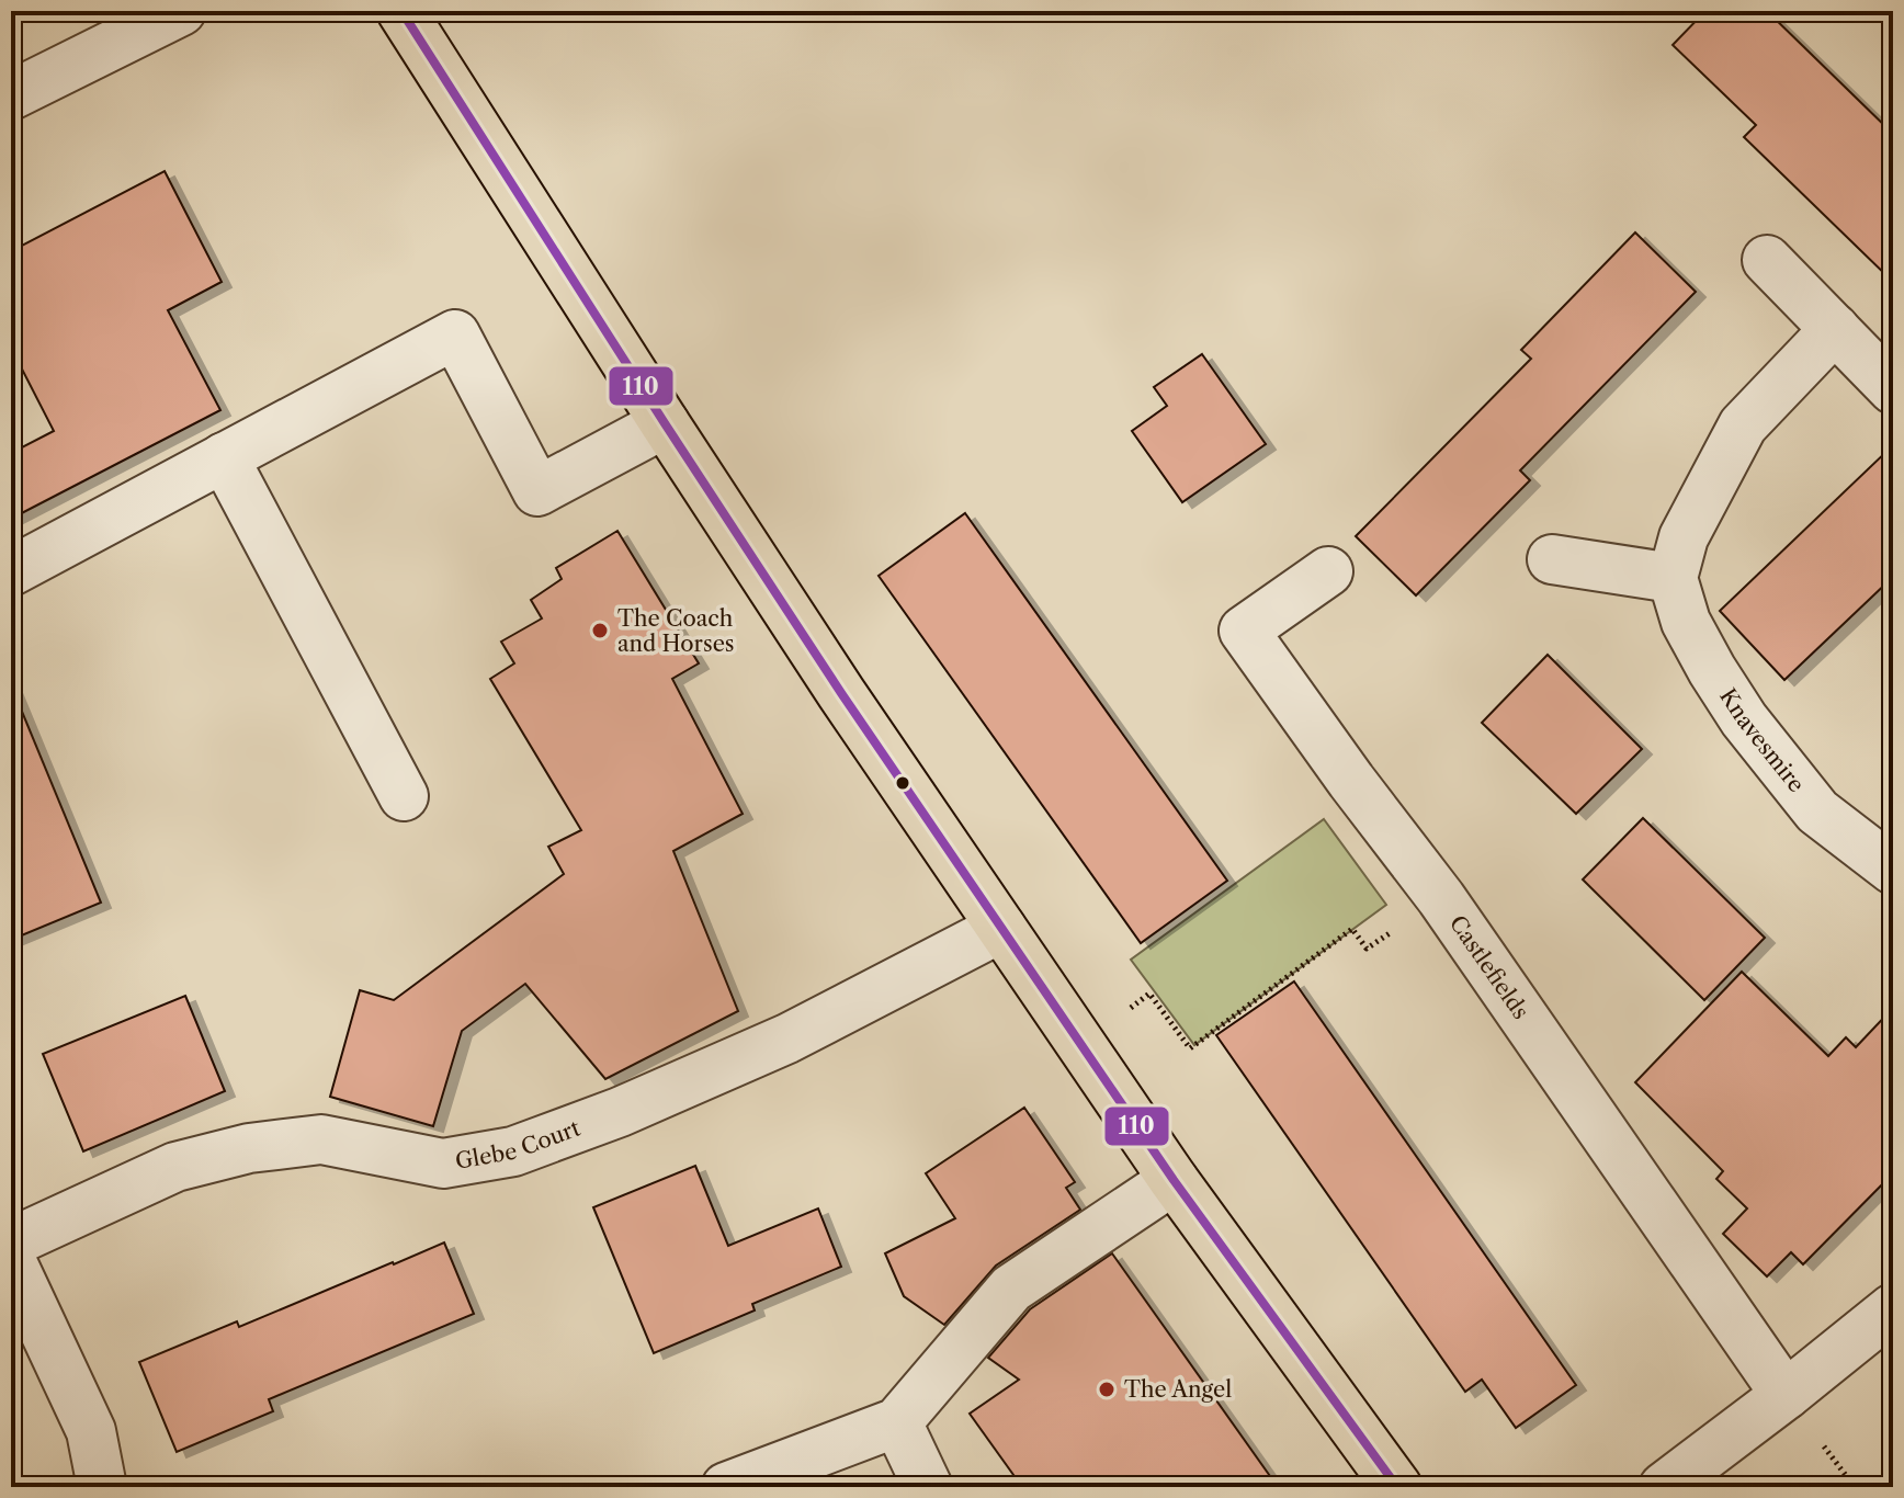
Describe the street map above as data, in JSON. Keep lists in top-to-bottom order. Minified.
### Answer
{"streets":{"street":["Knavesmire","Castlefields","Glebe Court"]},"places":["The Coach and Horses","The Angel"],"lines":["transit line 110"]}
